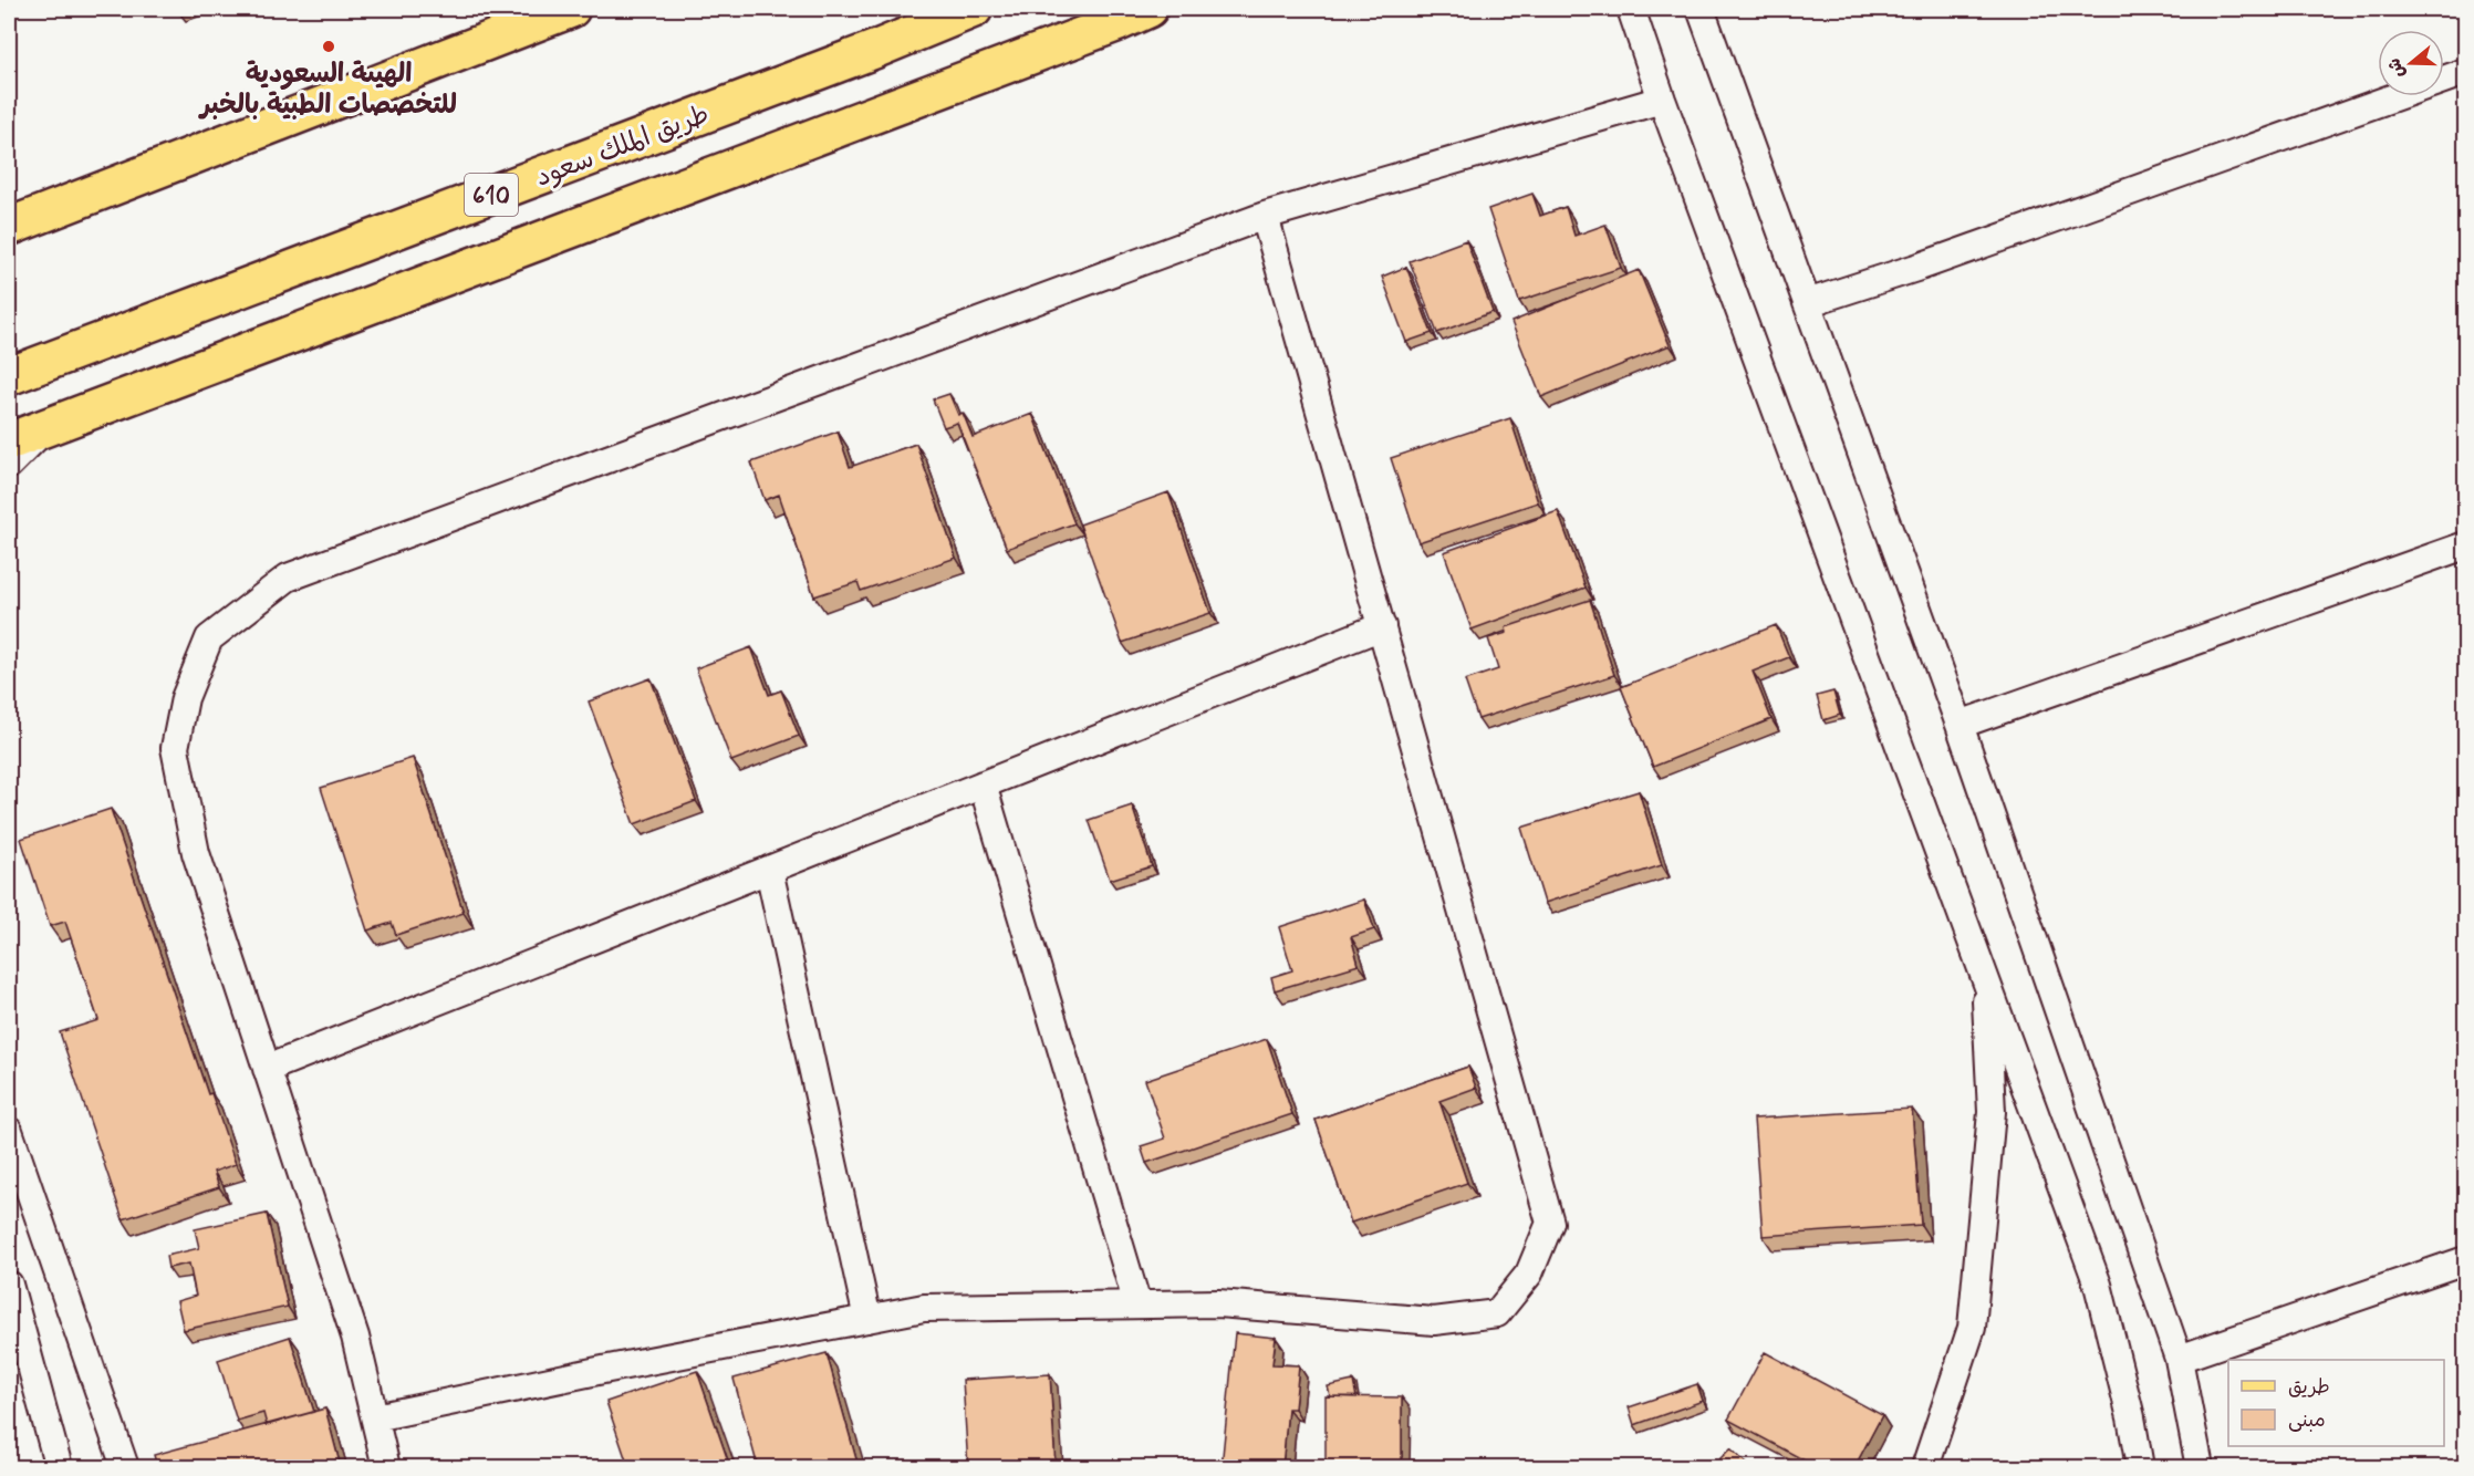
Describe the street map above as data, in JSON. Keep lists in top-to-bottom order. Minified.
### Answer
{"streets":{"main road":["طريق الملك سعود","610"]},"places":["الهيىة السعودية للتخصصات الطبية بالخبر"],"legend":["طريق","مبنى"],"north":"left"}
